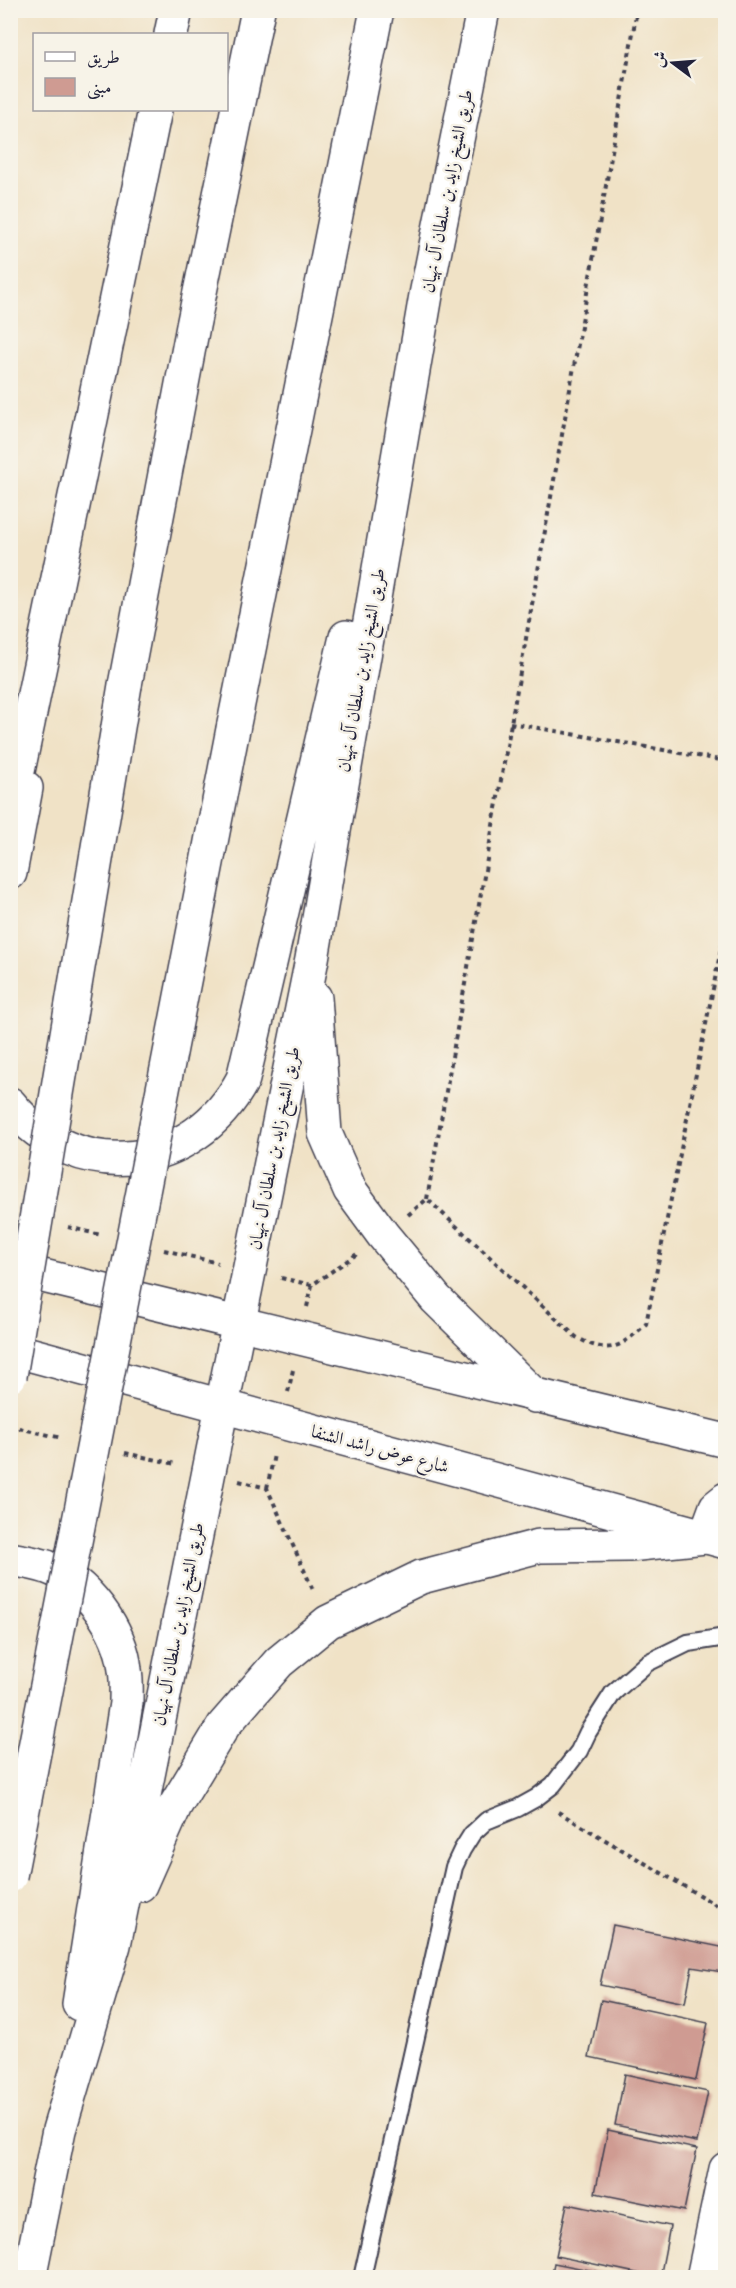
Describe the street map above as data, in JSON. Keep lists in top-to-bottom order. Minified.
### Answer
{"streets":{"main road":["طريق الشيخ زايد بن سلطان آل نهيان","شارع عوض راشد الشنفا"]},"crossings":[["طريق الشيخ زايد بن سلطان آل نهيان","شارع عوض راشد الشنفا"]],"legend":["طريق","مبنى"],"north":"left"}
